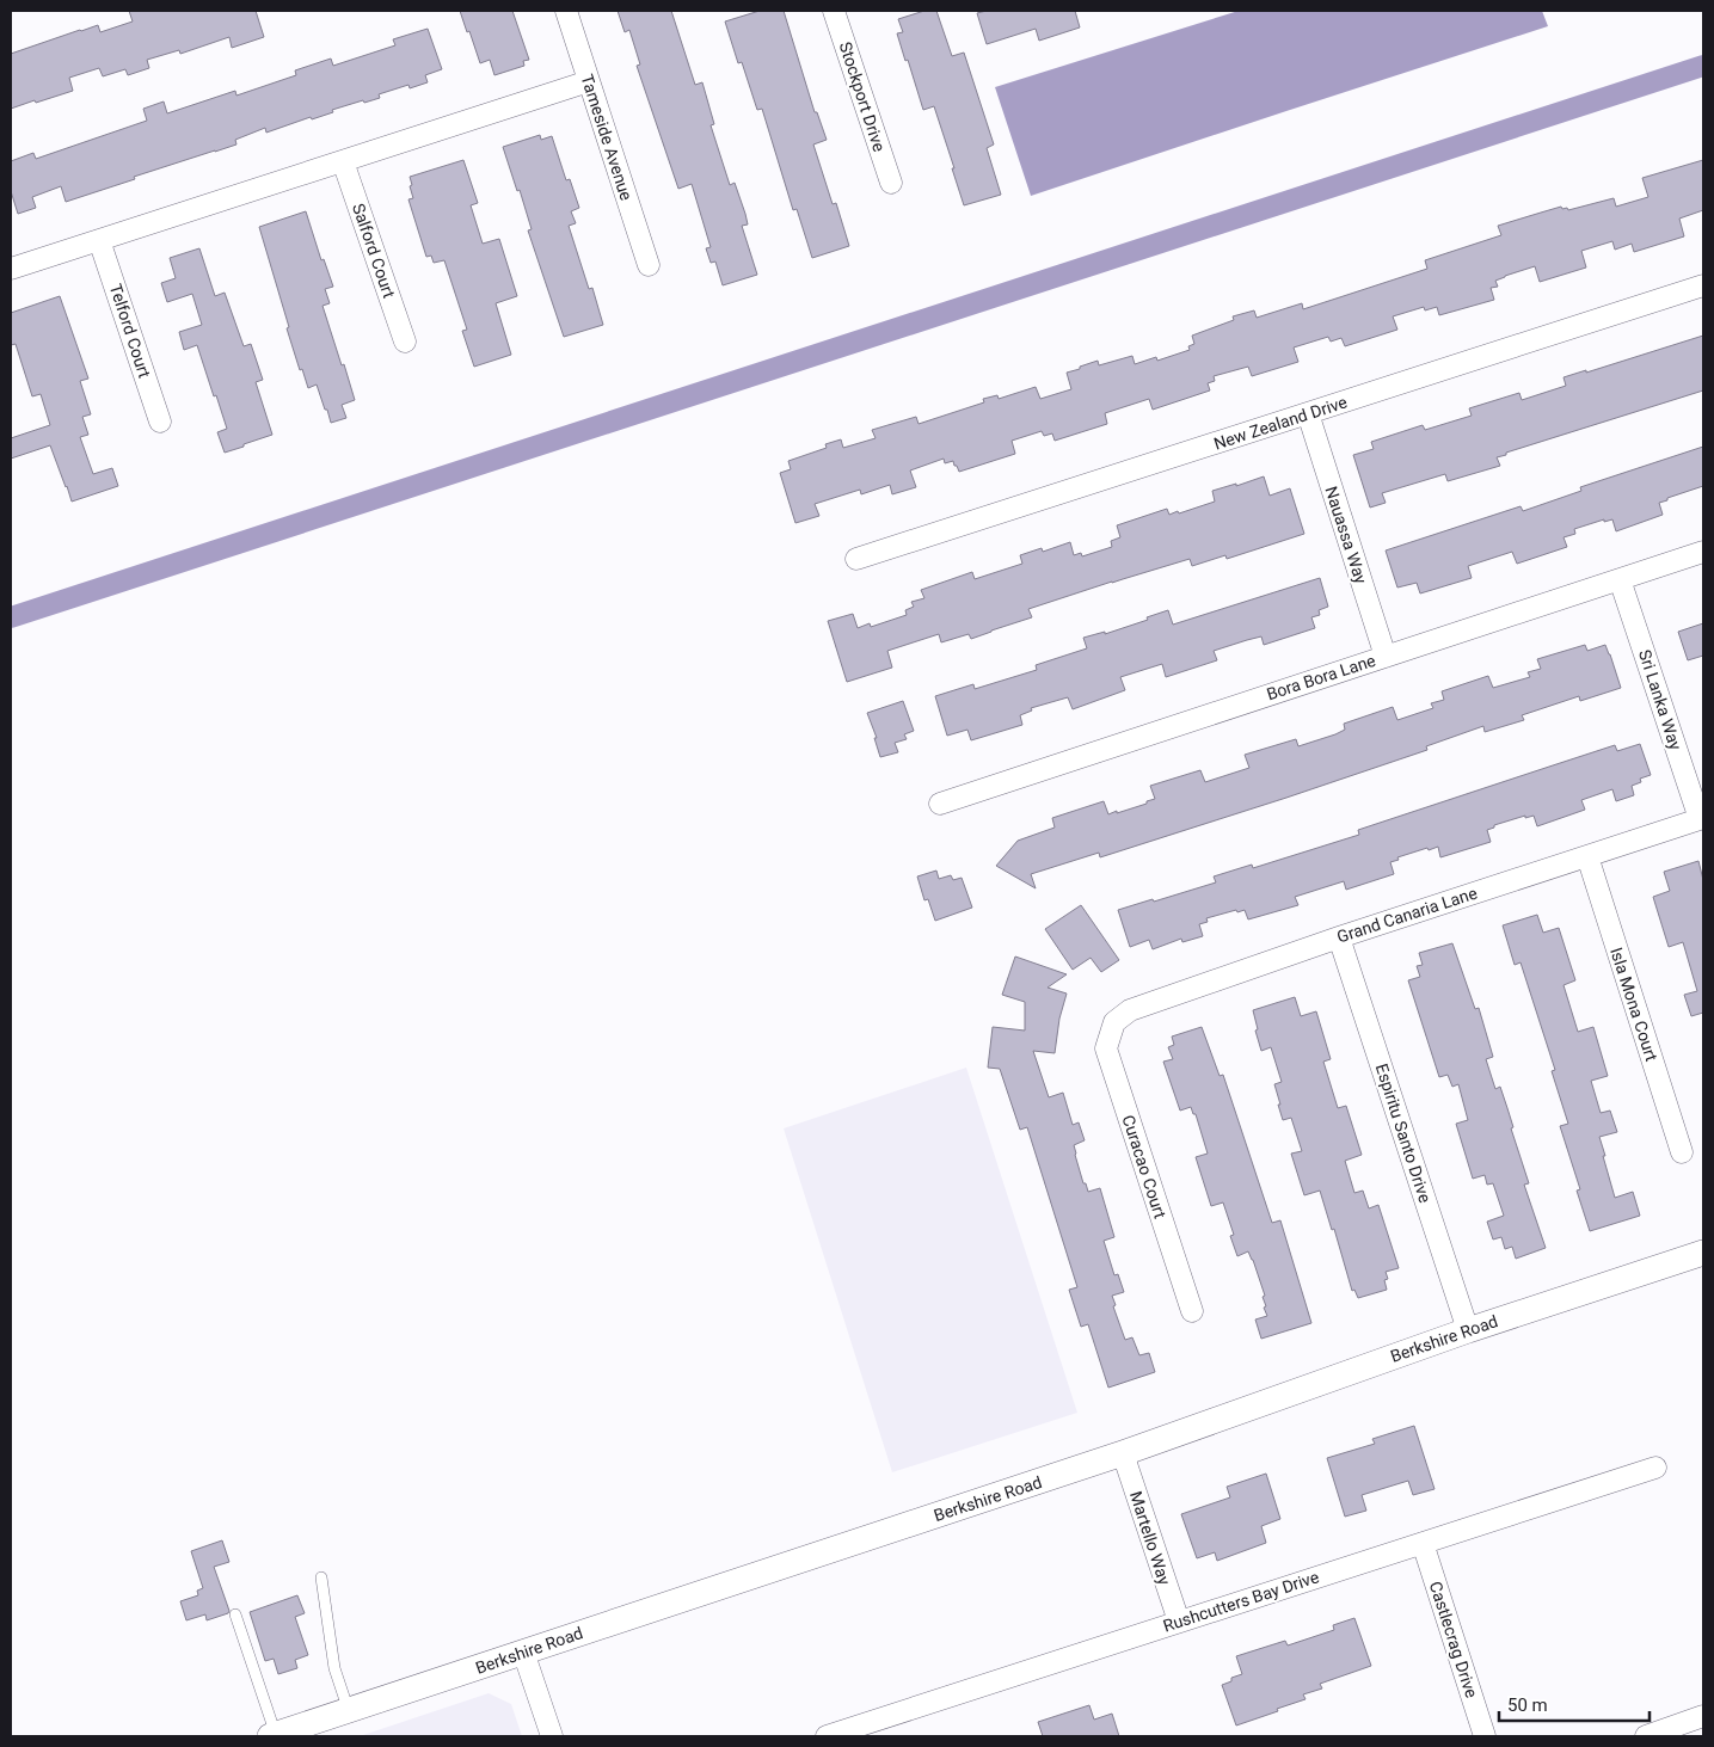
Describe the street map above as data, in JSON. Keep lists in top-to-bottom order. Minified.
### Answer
{"streets":{"street":["Stockport Drive","Tameside Avenue","Salford Court","Telford Court","New Zealand Drive","Nauassa Way","Bora Bora Lane","Sri Lanka Way","Grand Canaria Lane","Isla Mona Court","Espiritu Santo Drive","Curacao Court","Berkshire Road","Martello Way","Rushcutters Bay Drive","Castlecrag Drive"]},"crossings":[["New Zealand Drive","Nauassa Way"],["Nauassa Way","Bora Bora Lane"],["Bora Bora Lane","Sri Lanka Way"],["Sri Lanka Way","Grand Canaria Lane"],["Grand Canaria Lane","Isla Mona Court"],["Grand Canaria Lane","Espiritu Santo Drive"],["Grand Canaria Lane","Curacao Court"],["Espiritu Santo Drive","Berkshire Road"],["Berkshire Road","Martello Way"],["Martello Way","Rushcutters Bay Drive"],["Rushcutters Bay Drive","Castlecrag Drive"]],"scale_bar":"50 m"}
